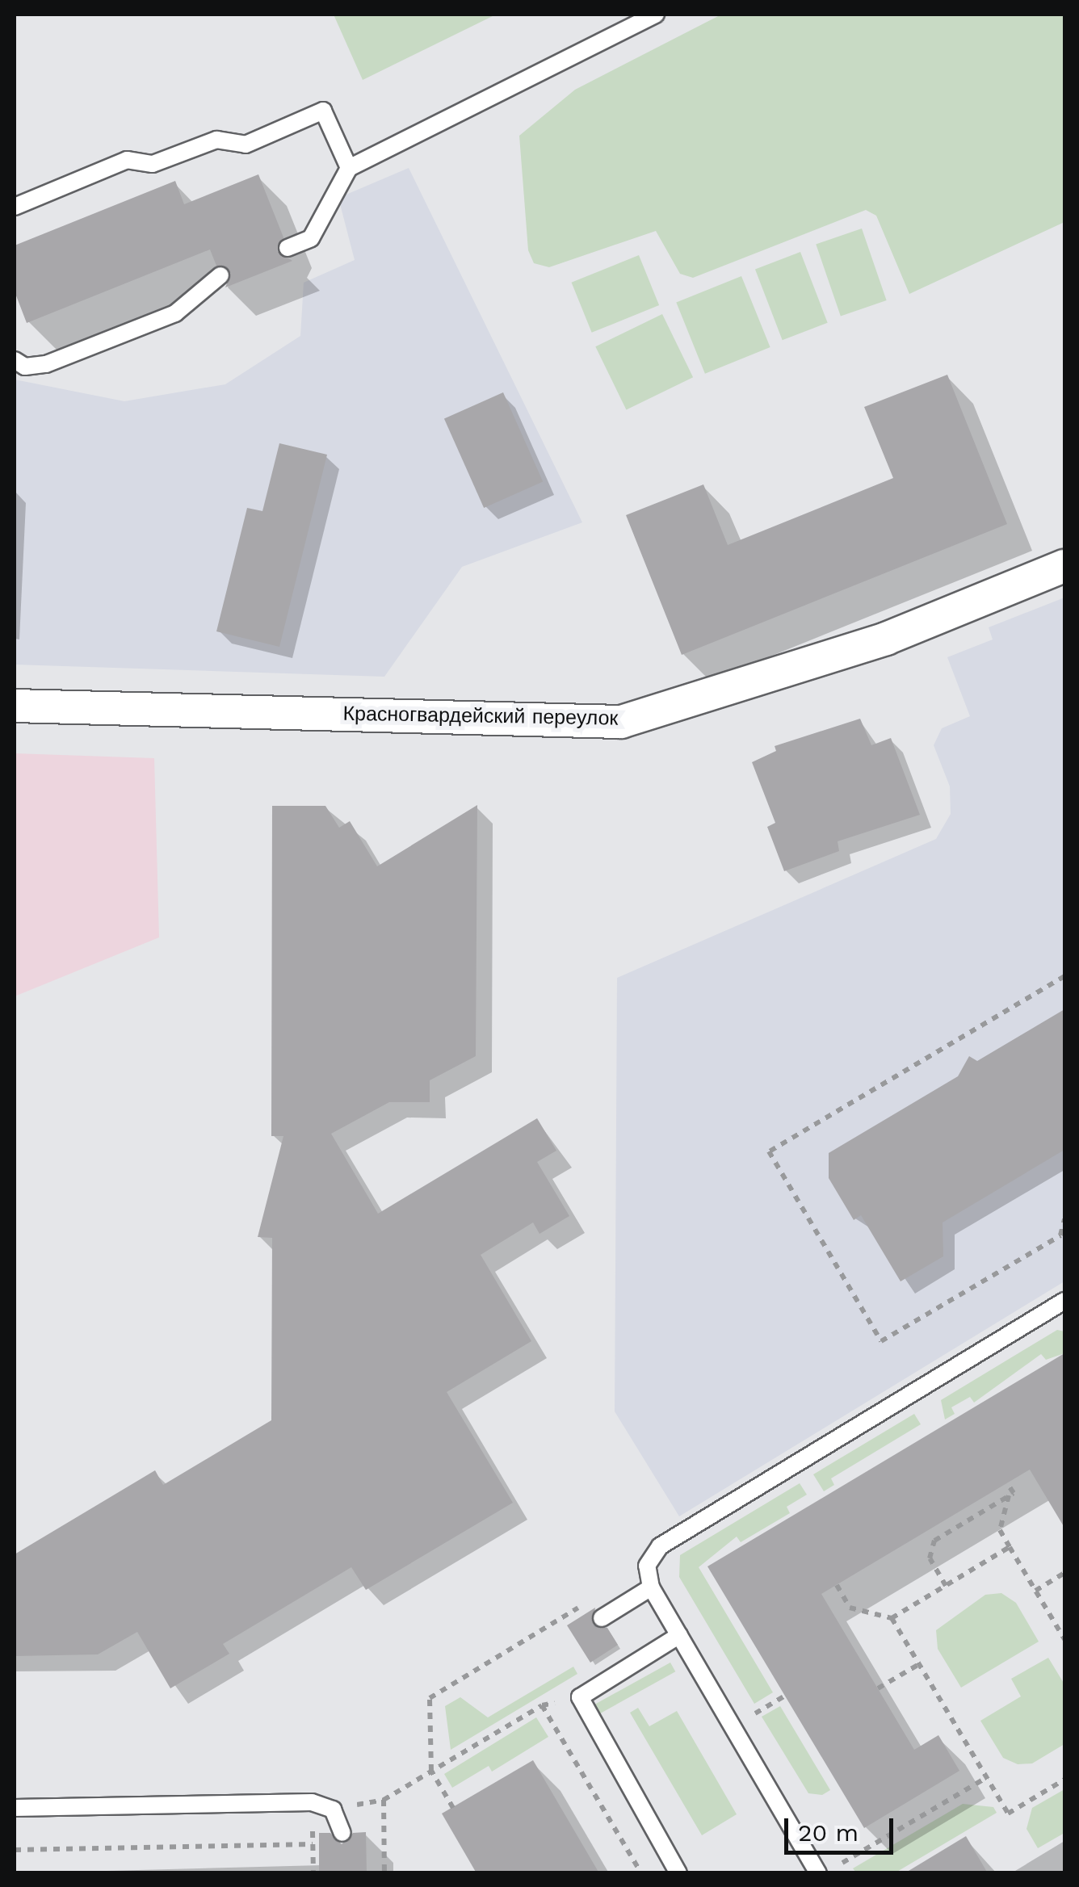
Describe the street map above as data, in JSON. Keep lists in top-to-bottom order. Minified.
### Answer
{"streets":{"street":["Красногвардейский переулок"]},"scale_bar":"20 m"}
